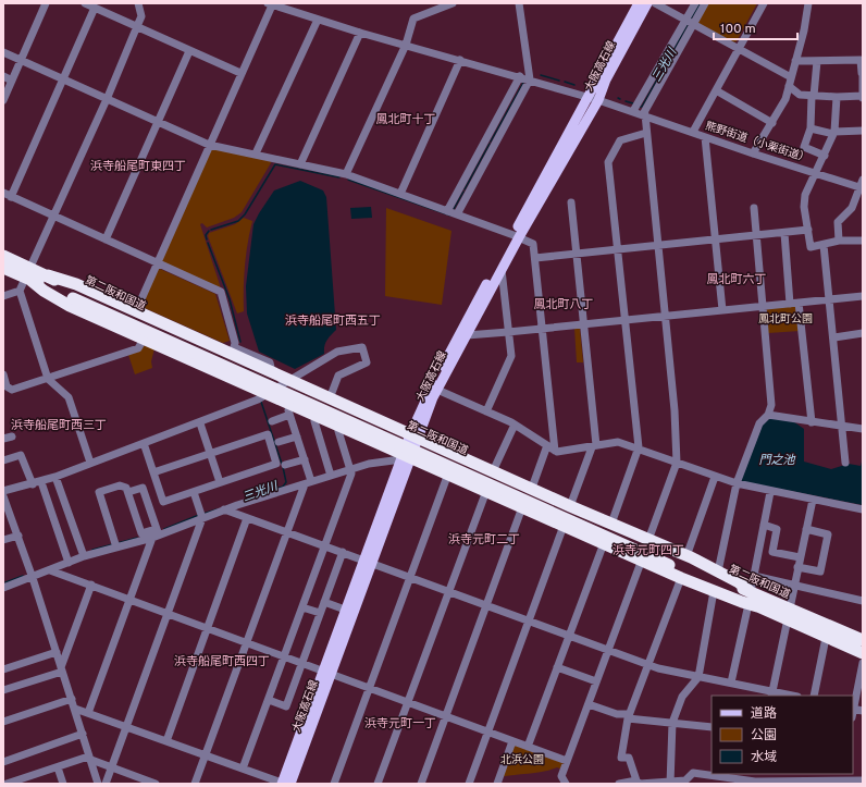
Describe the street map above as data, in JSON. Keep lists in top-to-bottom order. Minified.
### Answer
{"streets":{"highway":["第二阪和国道"],"main road":["大阪高石線"],"street":["熊野街道（小栗街道）"]},"crossings":[["大阪高石線","熊野街道（小栗街道）"]],"districts":["鳳北町十丁","浜寺船尾町東四丁","鳳北町六丁","鳳北町八丁","浜寺船尾町西五丁","浜寺船尾町西三丁","浜寺元町二丁","浜寺元町四丁","浜寺船尾町西四丁","浜寺元町一丁"],"water":["三光川","門之池"],"parks":["鳳北町公園","北浜公園"],"legend":["道路","公園","水域"],"scale_bar":"100 m"}
